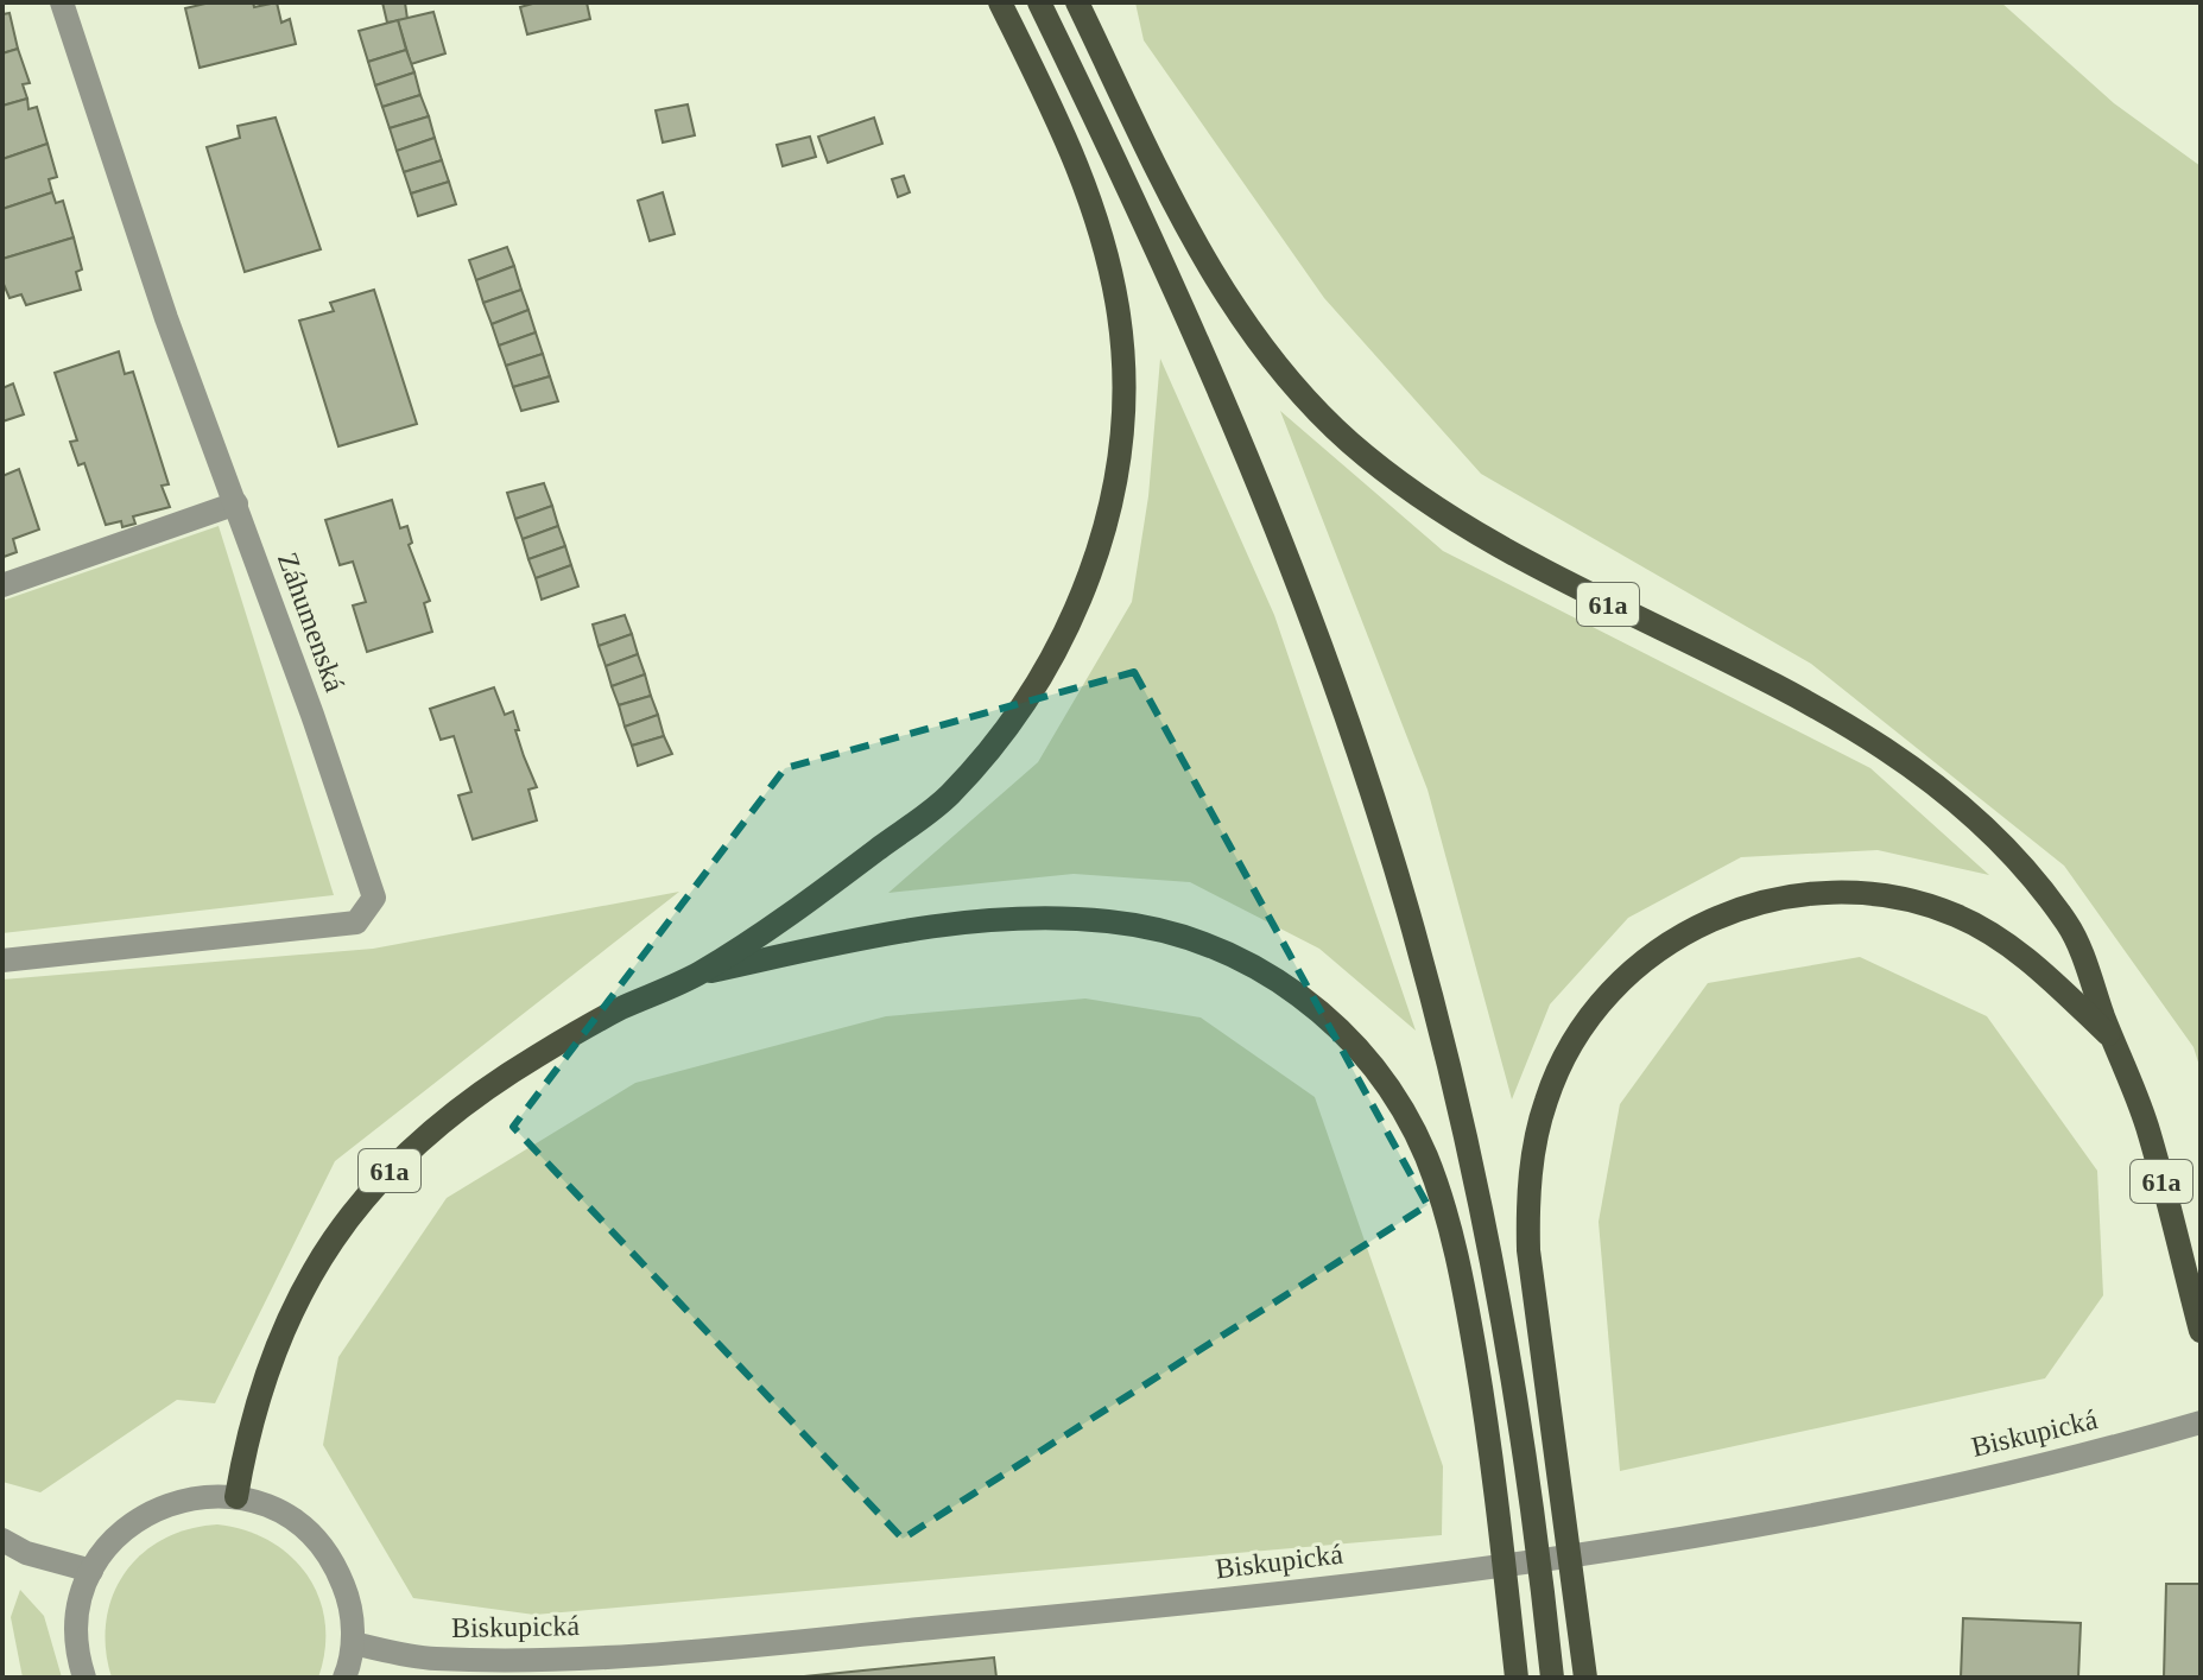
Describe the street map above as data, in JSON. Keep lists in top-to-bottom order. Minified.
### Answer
{"streets":{"main road":["61a"],"street":["Záhumenská","Biskupická"]}}
